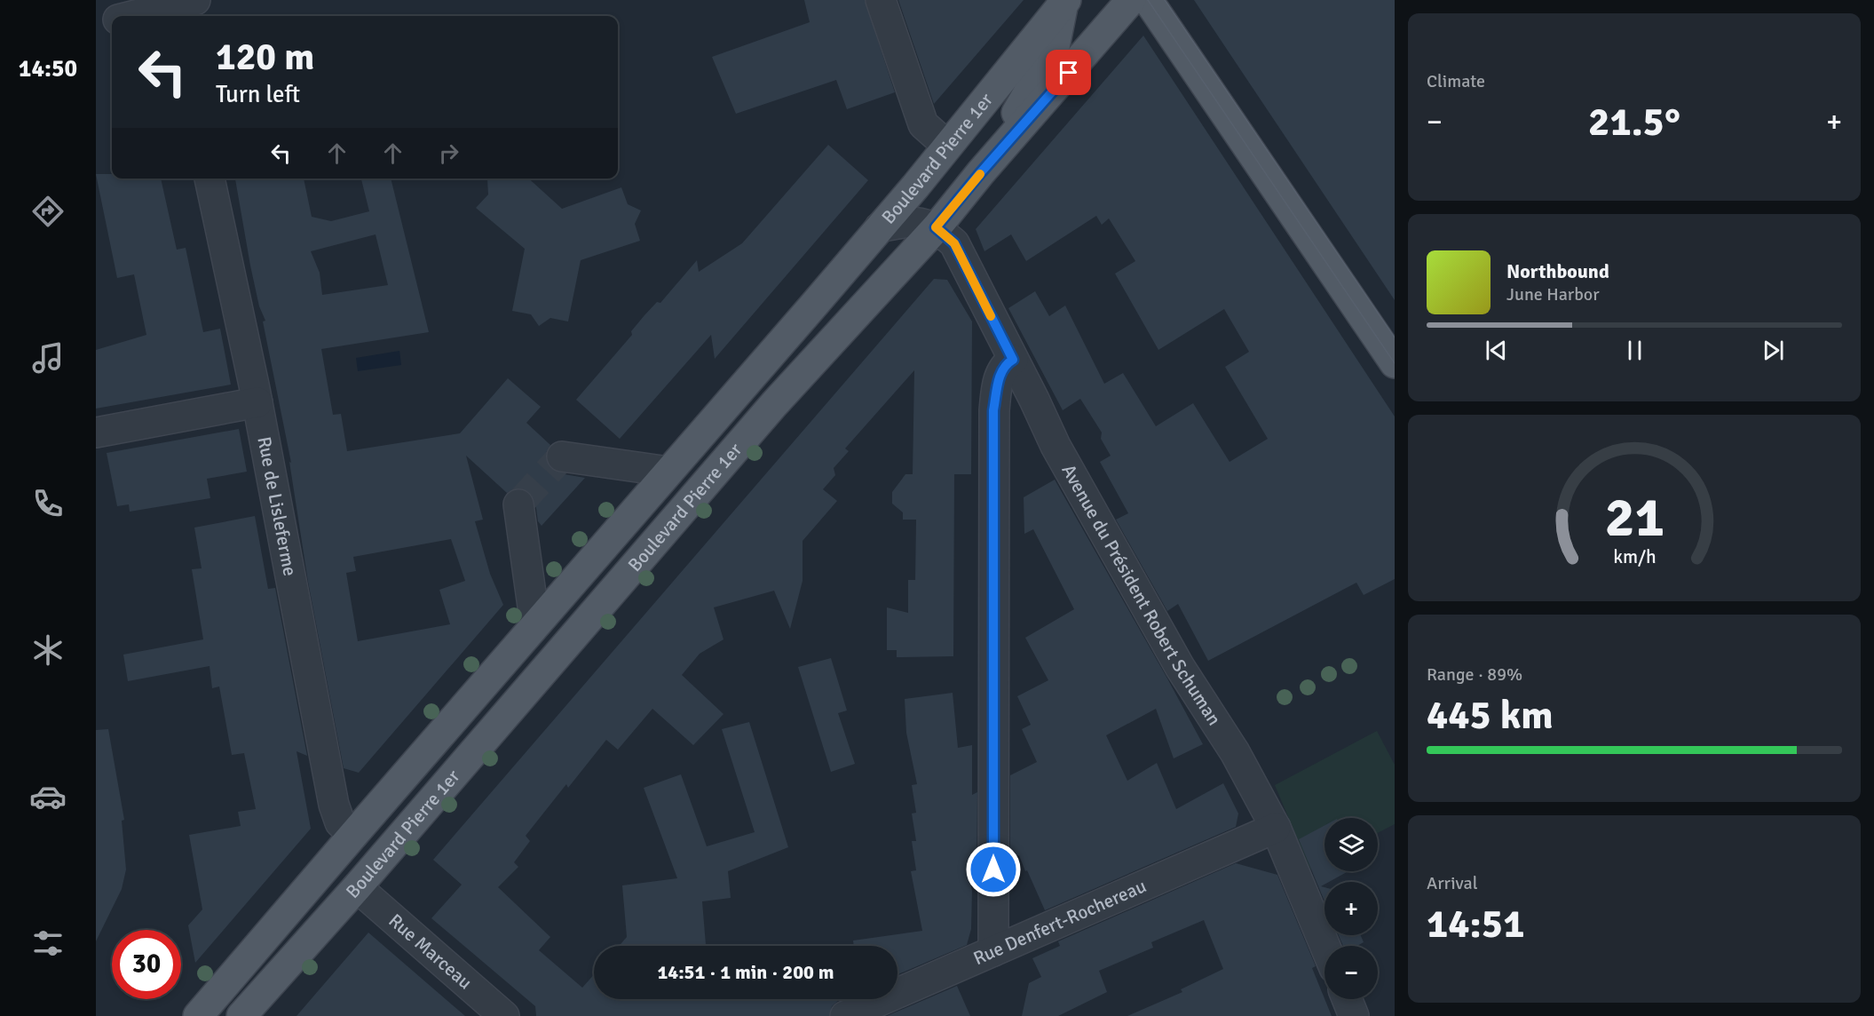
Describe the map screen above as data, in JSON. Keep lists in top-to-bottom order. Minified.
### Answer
{"streets":{"main road":["Boulevard Pierre 1er"],"street":["Rue de Lisleferme","Avenue du Président Robert Schuman","Rue Denfert-Rochereau","Rue Marceau"]},"crossings":[["Boulevard Pierre 1er","Rue de Lisleferme"],["Boulevard Pierre 1er","Avenue du Président Robert Schuman"],["Boulevard Pierre 1er","Rue Marceau"],["Avenue du Président Robert Schuman","Rue Denfert-Rochereau"]],"page":{"tabs":"14:50","tile":["Climate",["Range · 89%","445 km"],["Arrival","14:51"]],"turn":["120 m","Turn left"],"heat":["−","21.5°","+"],"song":["Northbound","June Harbor"],"map_buttons":["+","−"],"limit":"30","trip":"14:51 · 1 min · 200 m","gauge":["21","km/h"]}}
